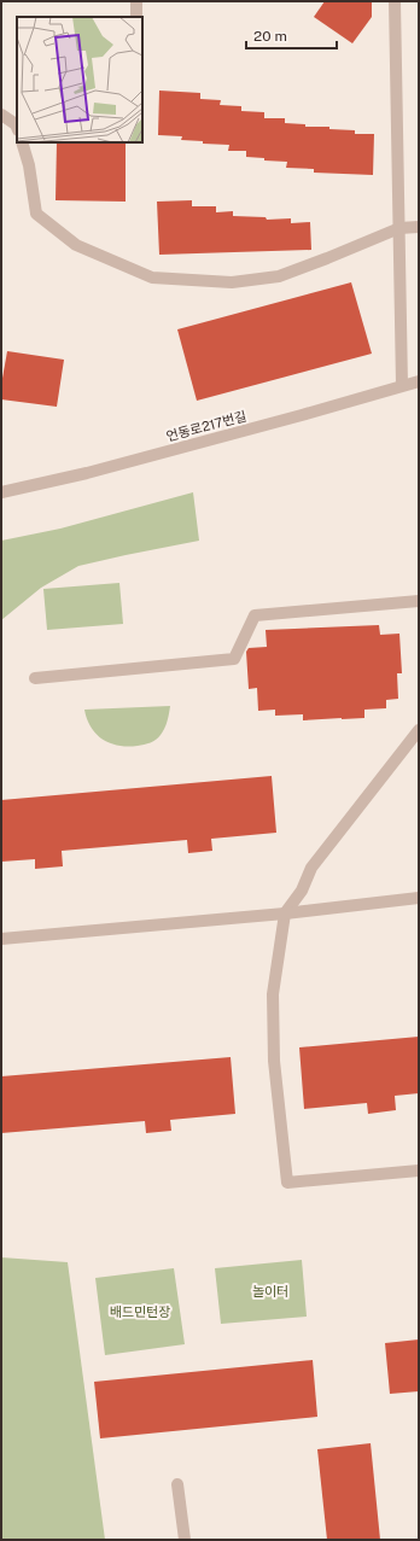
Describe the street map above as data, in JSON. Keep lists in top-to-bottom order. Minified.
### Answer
{"streets":{"street":["언동로217번길"]},"parks":["놀이터","배드민턴장"],"scale_bar":"20 m"}
